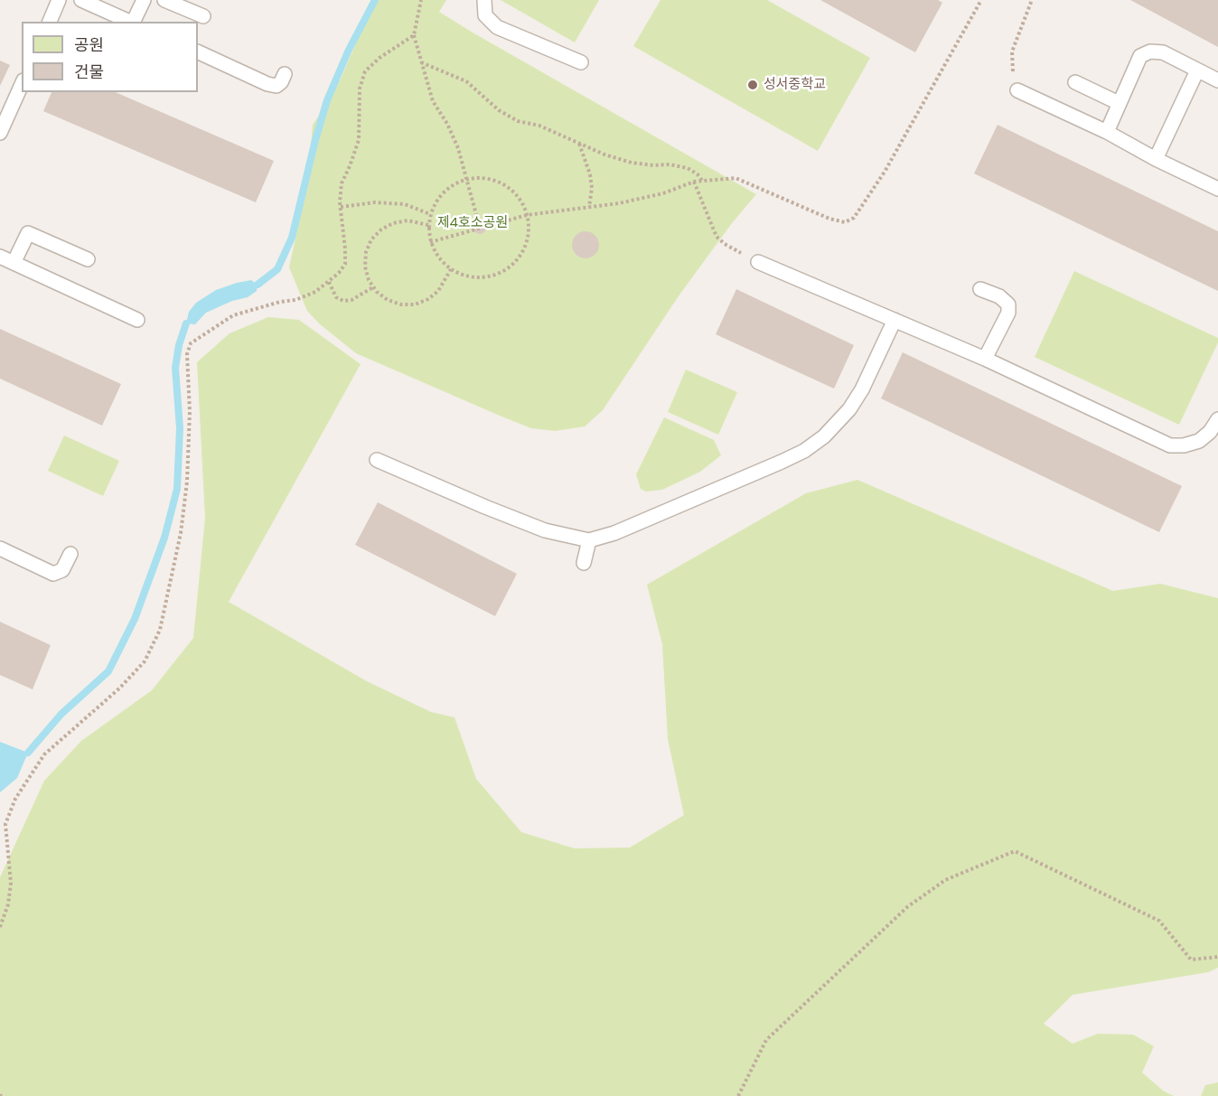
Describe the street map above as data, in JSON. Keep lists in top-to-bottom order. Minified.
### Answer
{"parks":["제4호소공원"],"places":["성서중학교"],"legend":["공원","건물"]}
